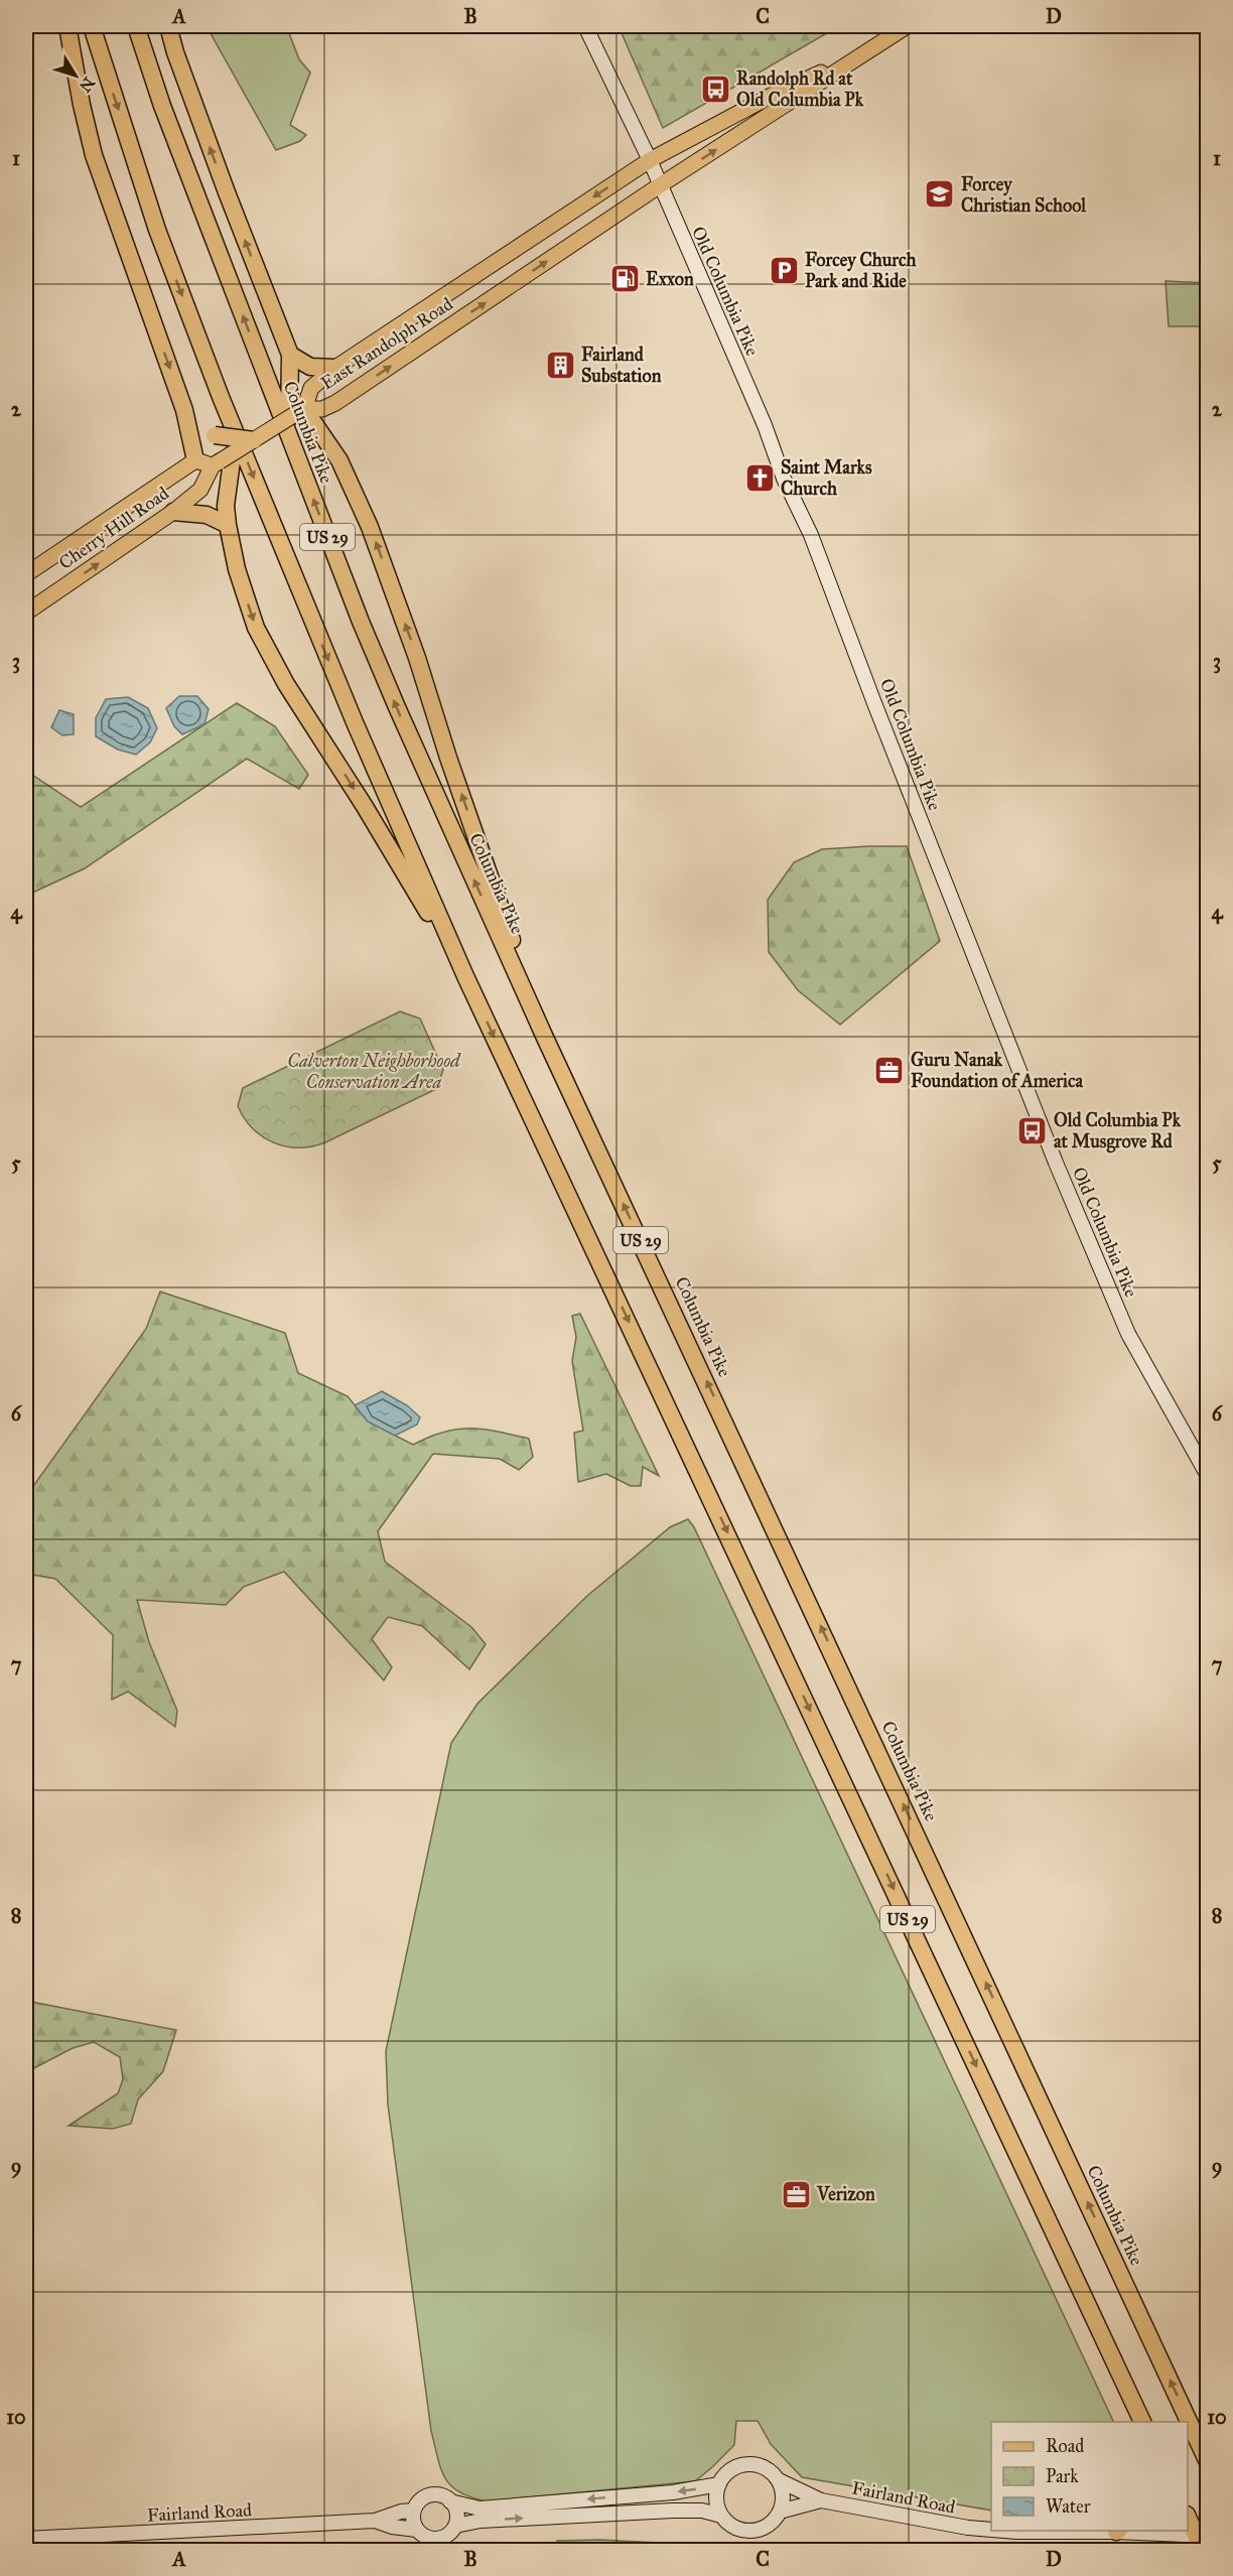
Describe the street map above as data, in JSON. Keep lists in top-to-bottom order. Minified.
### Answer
{"streets":{"highway":["Columbia Pike","US 29"],"main road":["Old Columbia Pike","East Randolph Road","Cherry Hill Road","Fairland Road"]},"crossings":[["Old Columbia Pike","East Randolph Road"],["East Randolph Road","Cherry Hill Road"]],"parks":["Calverton Neighborhood Conservation Area"],"places":{"bus stop":["Randolph Rd at Old Columbia Pk","Old Columbia Pk at Musgrove Rd"],"school or university":["Forcey Christian School"],"parking":["Forcey Church Park and Ride"],"fuel station":["Exxon"],"building":["Fairland Substation"],"church":["Saint Marks Church"],"office":["Guru Nanak Foundation of America","Verizon"]},"legend":["Road","Park","Water"],"north":"bottom right","grid":{"columns":["A","B","C","D"],"rows":["1","2","3","4","5","6","7","8","9","10"]}}
